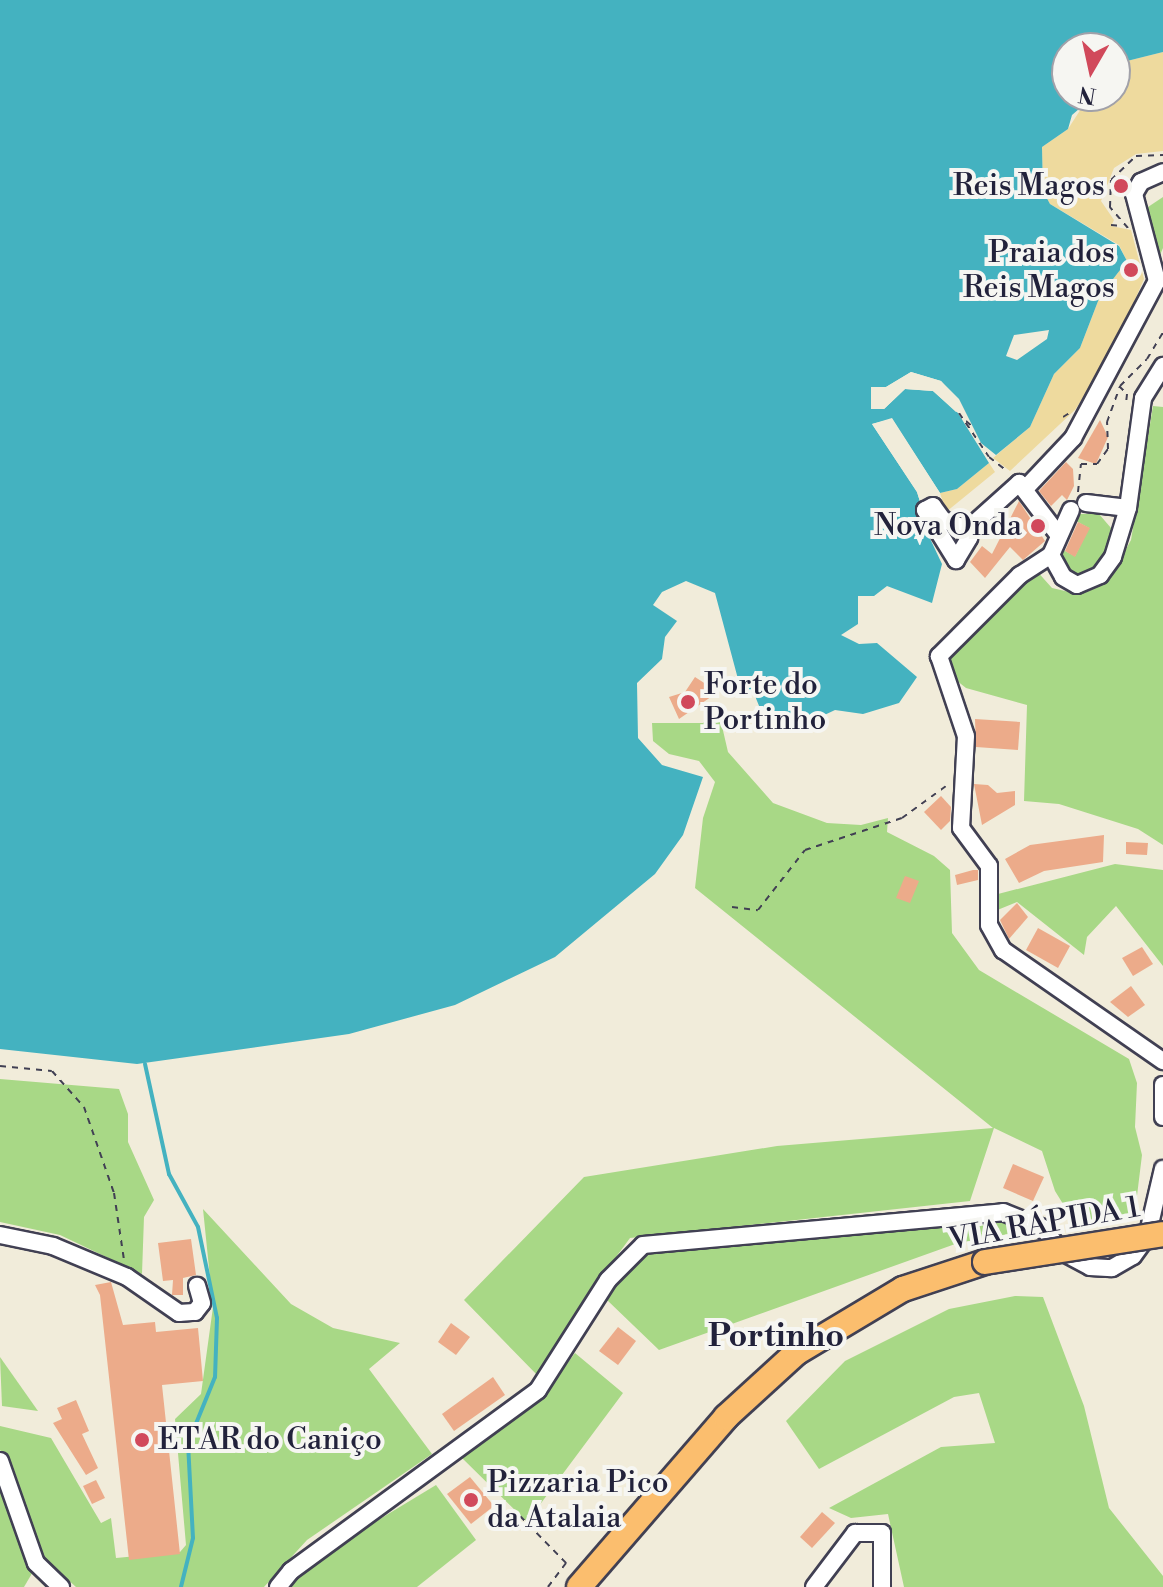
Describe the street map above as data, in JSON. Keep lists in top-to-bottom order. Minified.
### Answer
{"streets":{"highway":["VIA RÁPIDA 1"]},"districts":["Portinho"],"places":["Reis Magos","Praia dos Reis Magos","Nova Onda","Forte do Portinho","ETAR do Caniço","Pizzaria Pico da Atalaia"],"north":"bottom"}
